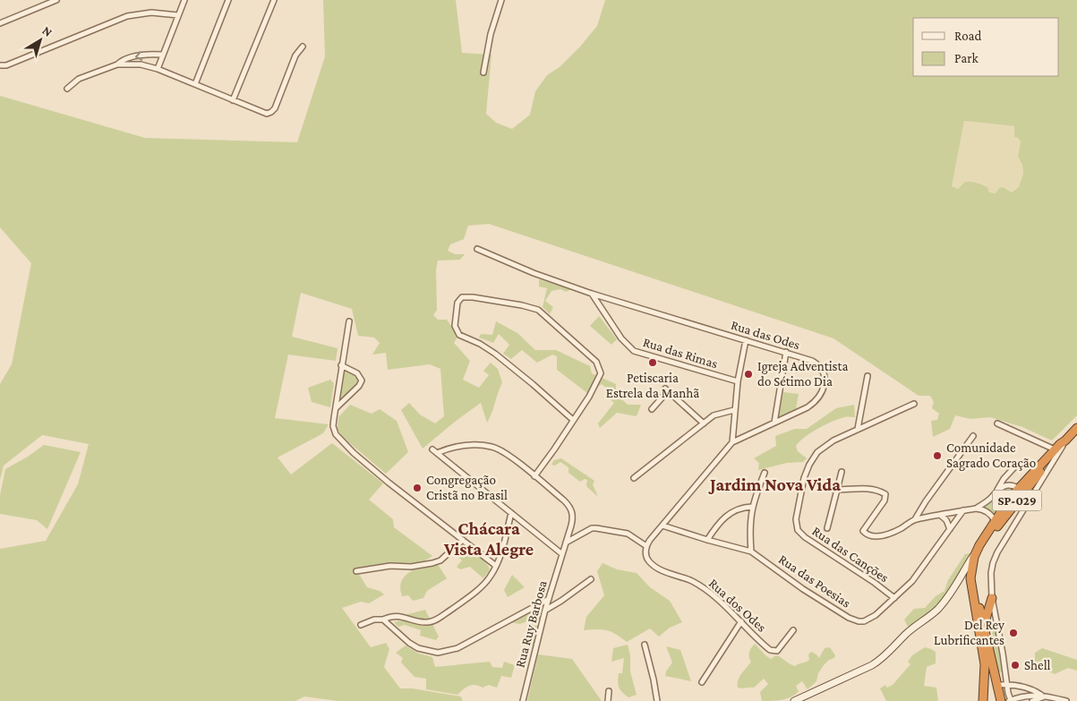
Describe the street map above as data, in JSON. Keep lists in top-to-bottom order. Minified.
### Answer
{"streets":{"highway":["SP-029"],"street":["Rua das Odes","Rua das Rimas","Rua das Canções","Rua das Poesias","Rua dos Odes","Rua Ruy Barbosa"]},"crossings":[["Rua das Odes","Rua das Rimas"],["Rua das Odes","Rua das Poesias"],["Rua das Canções","Rua das Poesias"]],"districts":["Jardim Nova Vida","Chácara Vista Alegre"],"places":["Petiscaria Estrela da Manhã","Igreja Adventista do Sétimo Dia","Comunidade Sagrado Coração","Congregação Cristã no Brasil","Del Rey Lubrificantes","Shell"],"legend":["Road","Park"],"north":"top right"}
